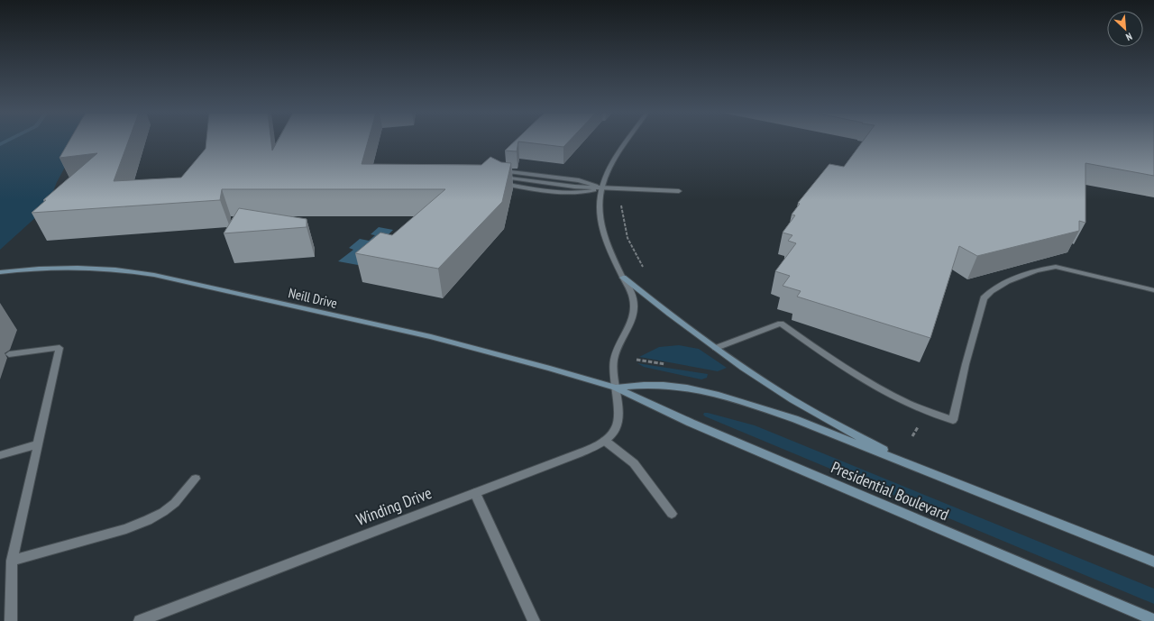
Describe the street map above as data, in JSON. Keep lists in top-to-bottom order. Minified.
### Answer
{"streets":{"main road":["Neill Drive","Presidential Boulevard"],"street":["Winding Drive"]},"crossings":[["Neill Drive","Presidential Boulevard"],["Neill Drive","Winding Drive"],["Presidential Boulevard","Winding Drive"]],"north":"bottom right"}
